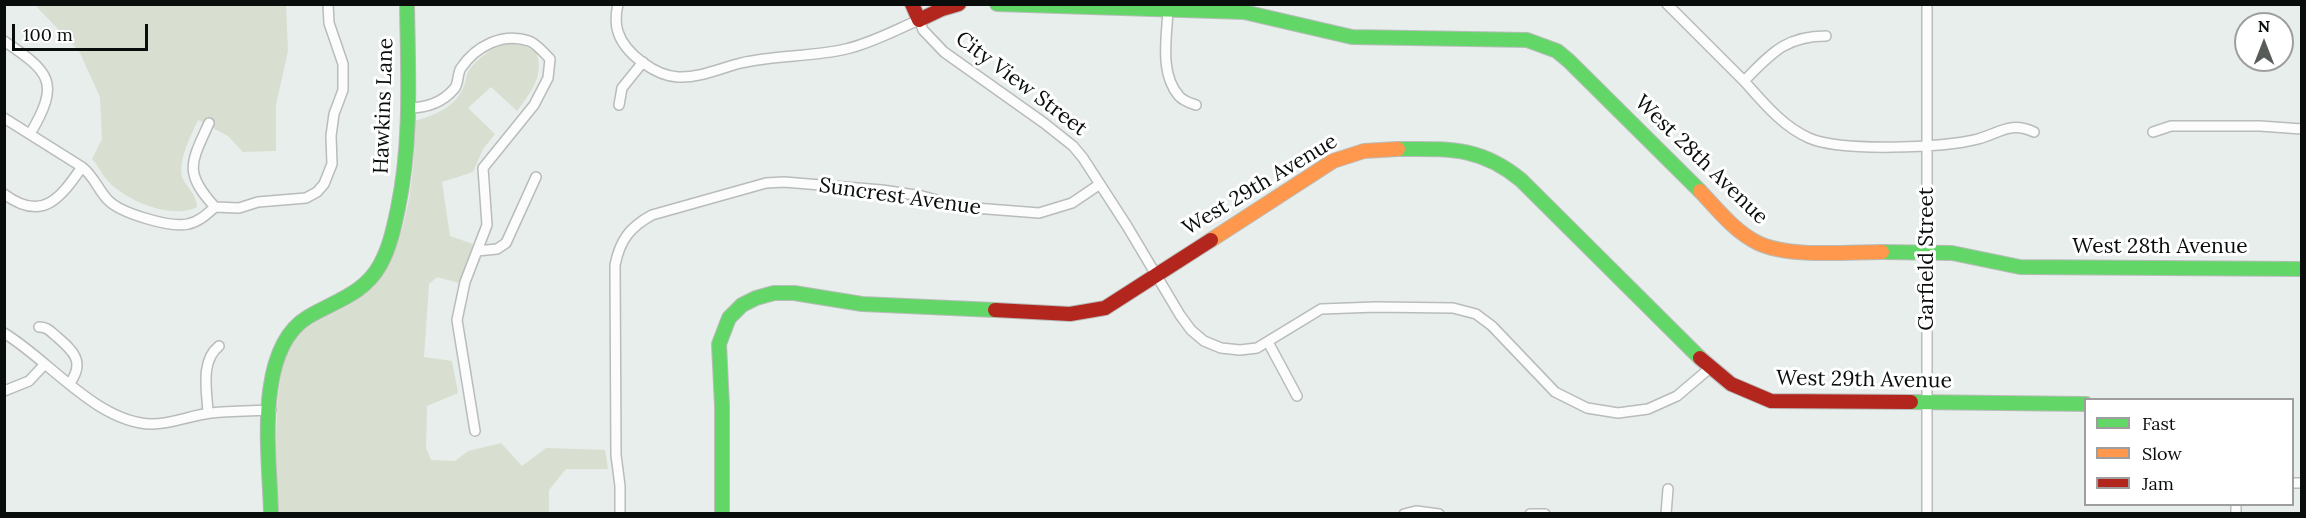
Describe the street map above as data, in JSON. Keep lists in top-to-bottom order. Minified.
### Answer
{"streets":{"street":["City View Street","Hawkins Lane","West 28th Avenue","West 29th Avenue","Suncrest Avenue","Garfield Street"]},"crossings":[["City View Street","West 29th Avenue"],["City View Street","Suncrest Avenue"],["West 28th Avenue","Garfield Street"],["West 29th Avenue","Garfield Street"]],"legend":["Fast","Slow","Jam"],"scale_bar":"100 m","north":"top"}
